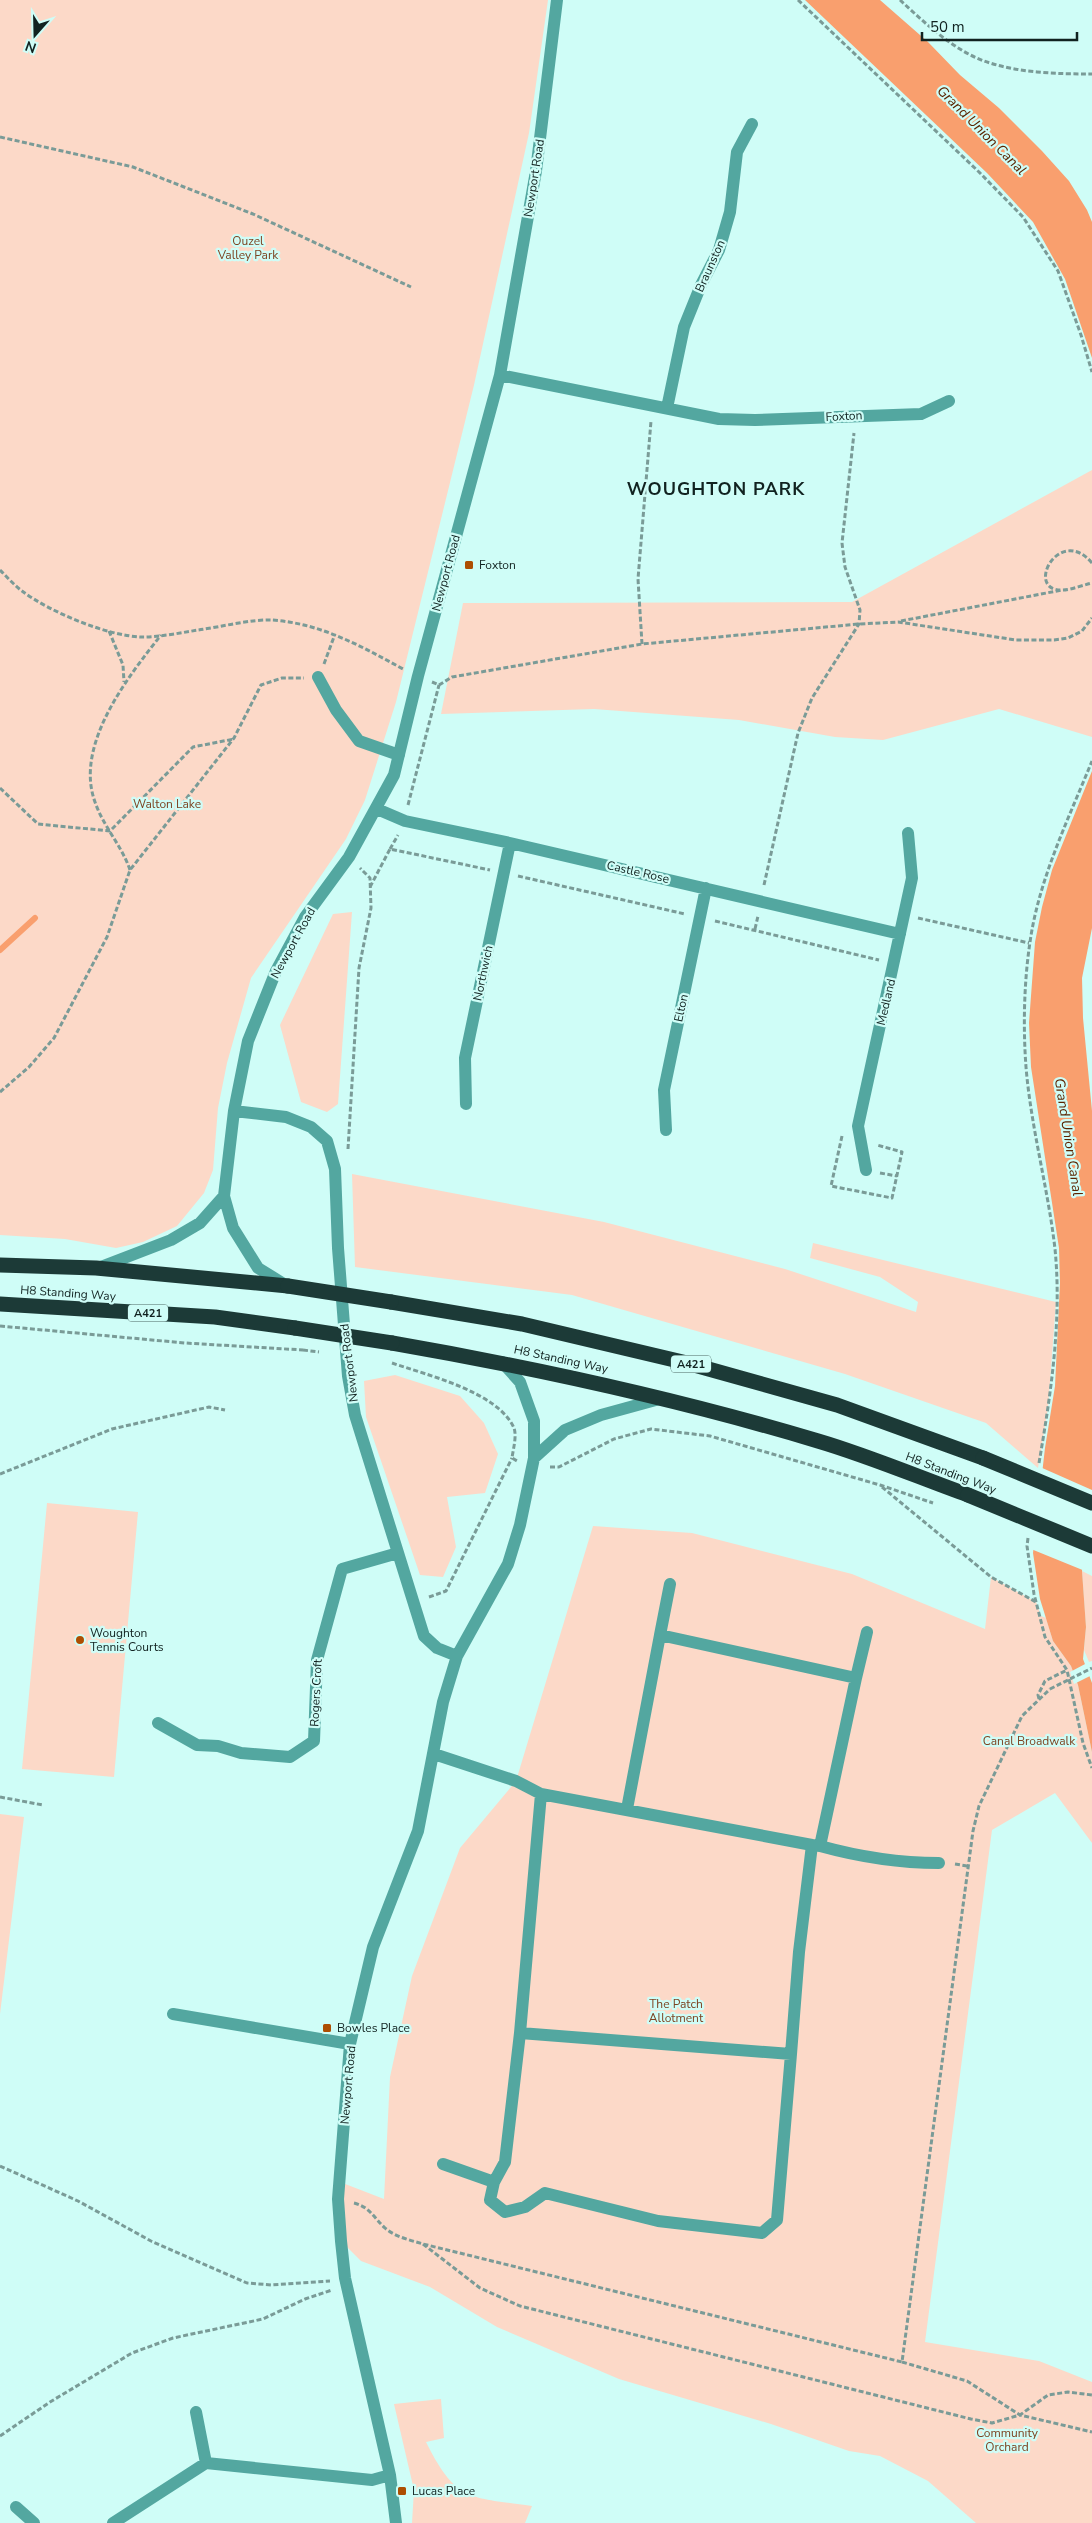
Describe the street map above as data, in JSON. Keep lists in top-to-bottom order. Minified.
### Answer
{"streets":{"highway":["H8 Standing Way","A421"],"street":["Newport Road","Braunston","Foxton","Castle Rose","Northwich","Medland","Elton","Rogers Croft"]},"crossings":[["Newport Road","Foxton"],["Newport Road","Castle Rose"],["Newport Road","H8 Standing Way"],["Newport Road","Rogers Croft"],["Braunston","Foxton"],["Castle Rose","Northwich"],["Castle Rose","Medland"],["Castle Rose","Elton"]],"districts":["WOUGHTON PARK"],"water":["Grand Union Canal"],"parks":["Ouzel Valley Park","Walton Lake","Canal Broadwalk","The Patch Allotment","Community Orchard"],"places":{"transit":["Foxton","Bowles Place","Lucas Place"],"other":["Woughton Tennis Courts"]},"scale_bar":"50 m","north":"bottom"}
